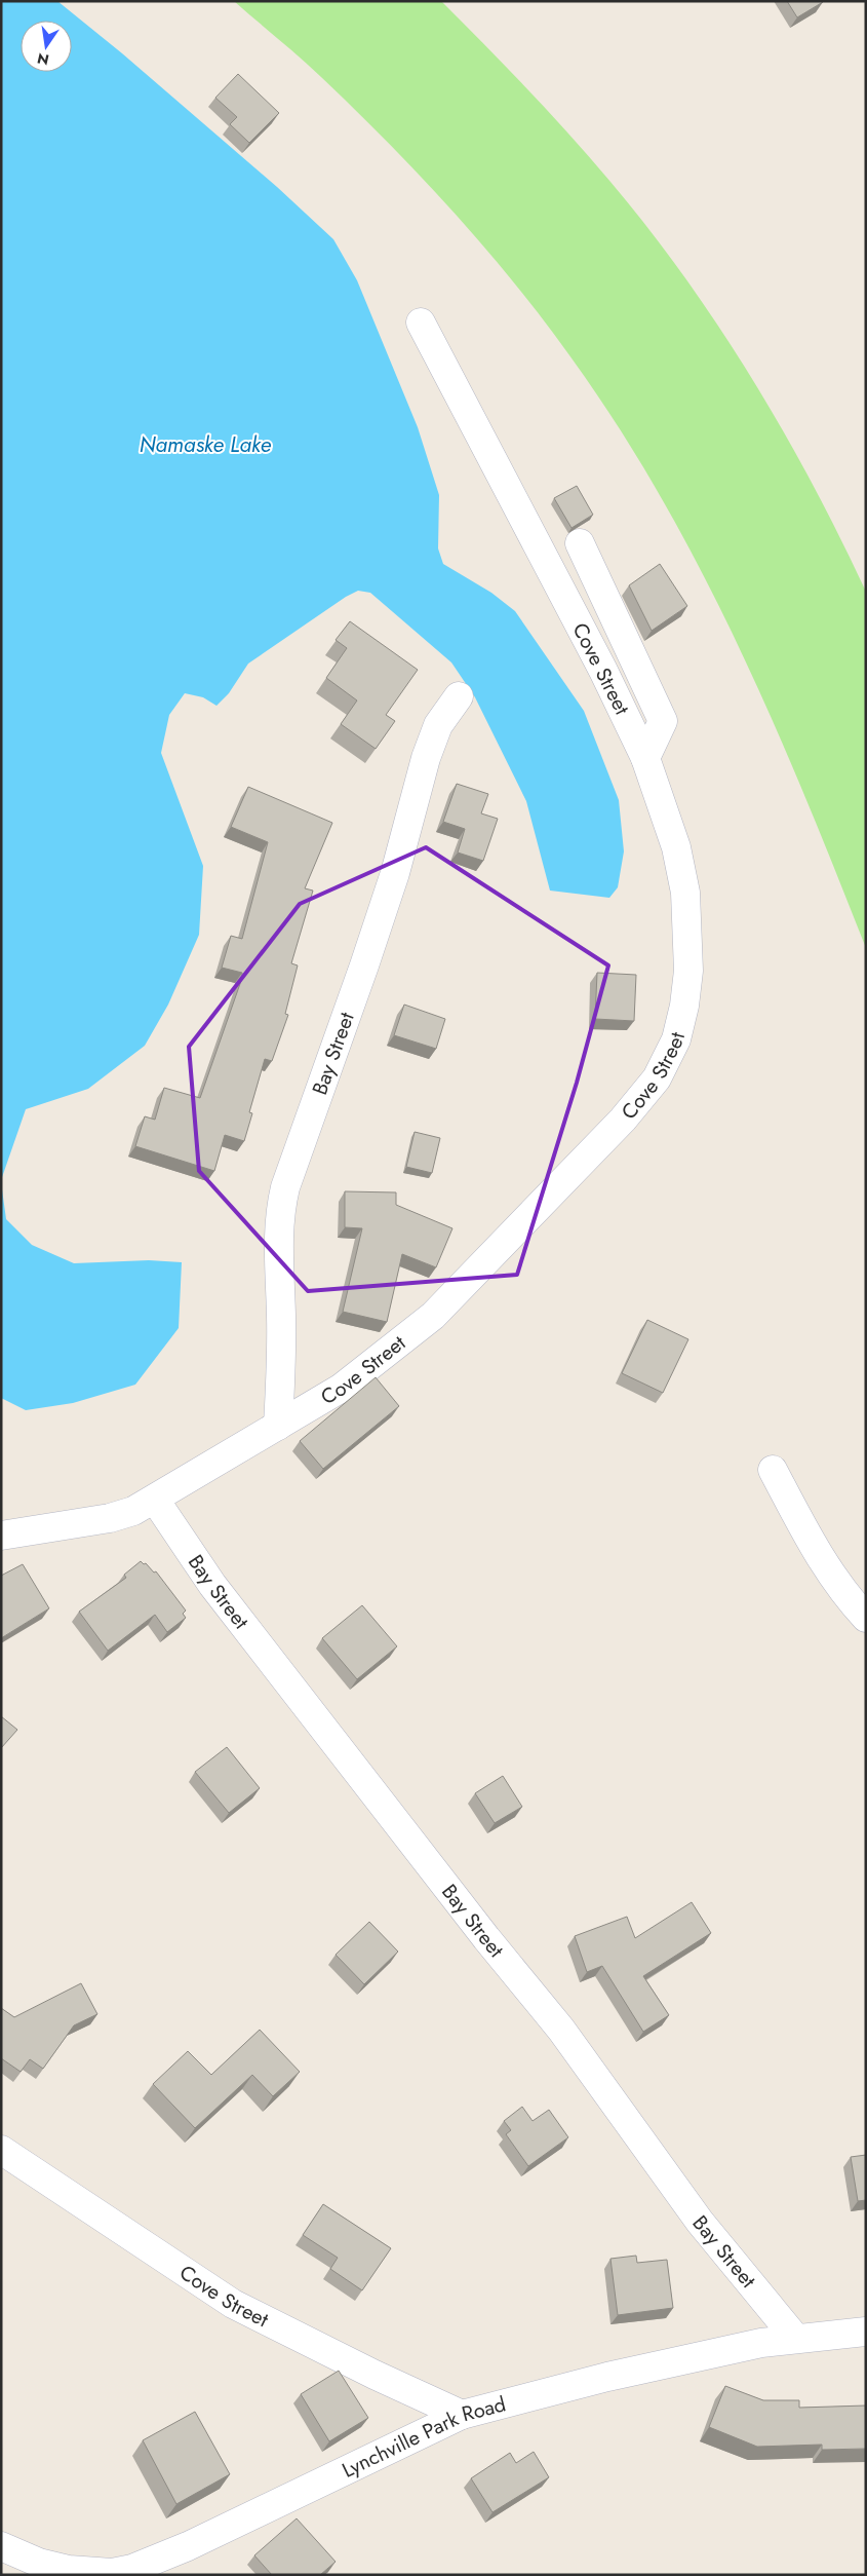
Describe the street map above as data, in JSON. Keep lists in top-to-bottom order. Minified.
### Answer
{"streets":{"street":["Cove Street","Bay Street","Lynchville Park Road"]},"crossings":[["Cove Street","Bay Street"],["Cove Street","Lynchville Park Road"],["Bay Street","Lynchville Park Road"]],"water":["Namaske Lake"],"north":"bottom"}
